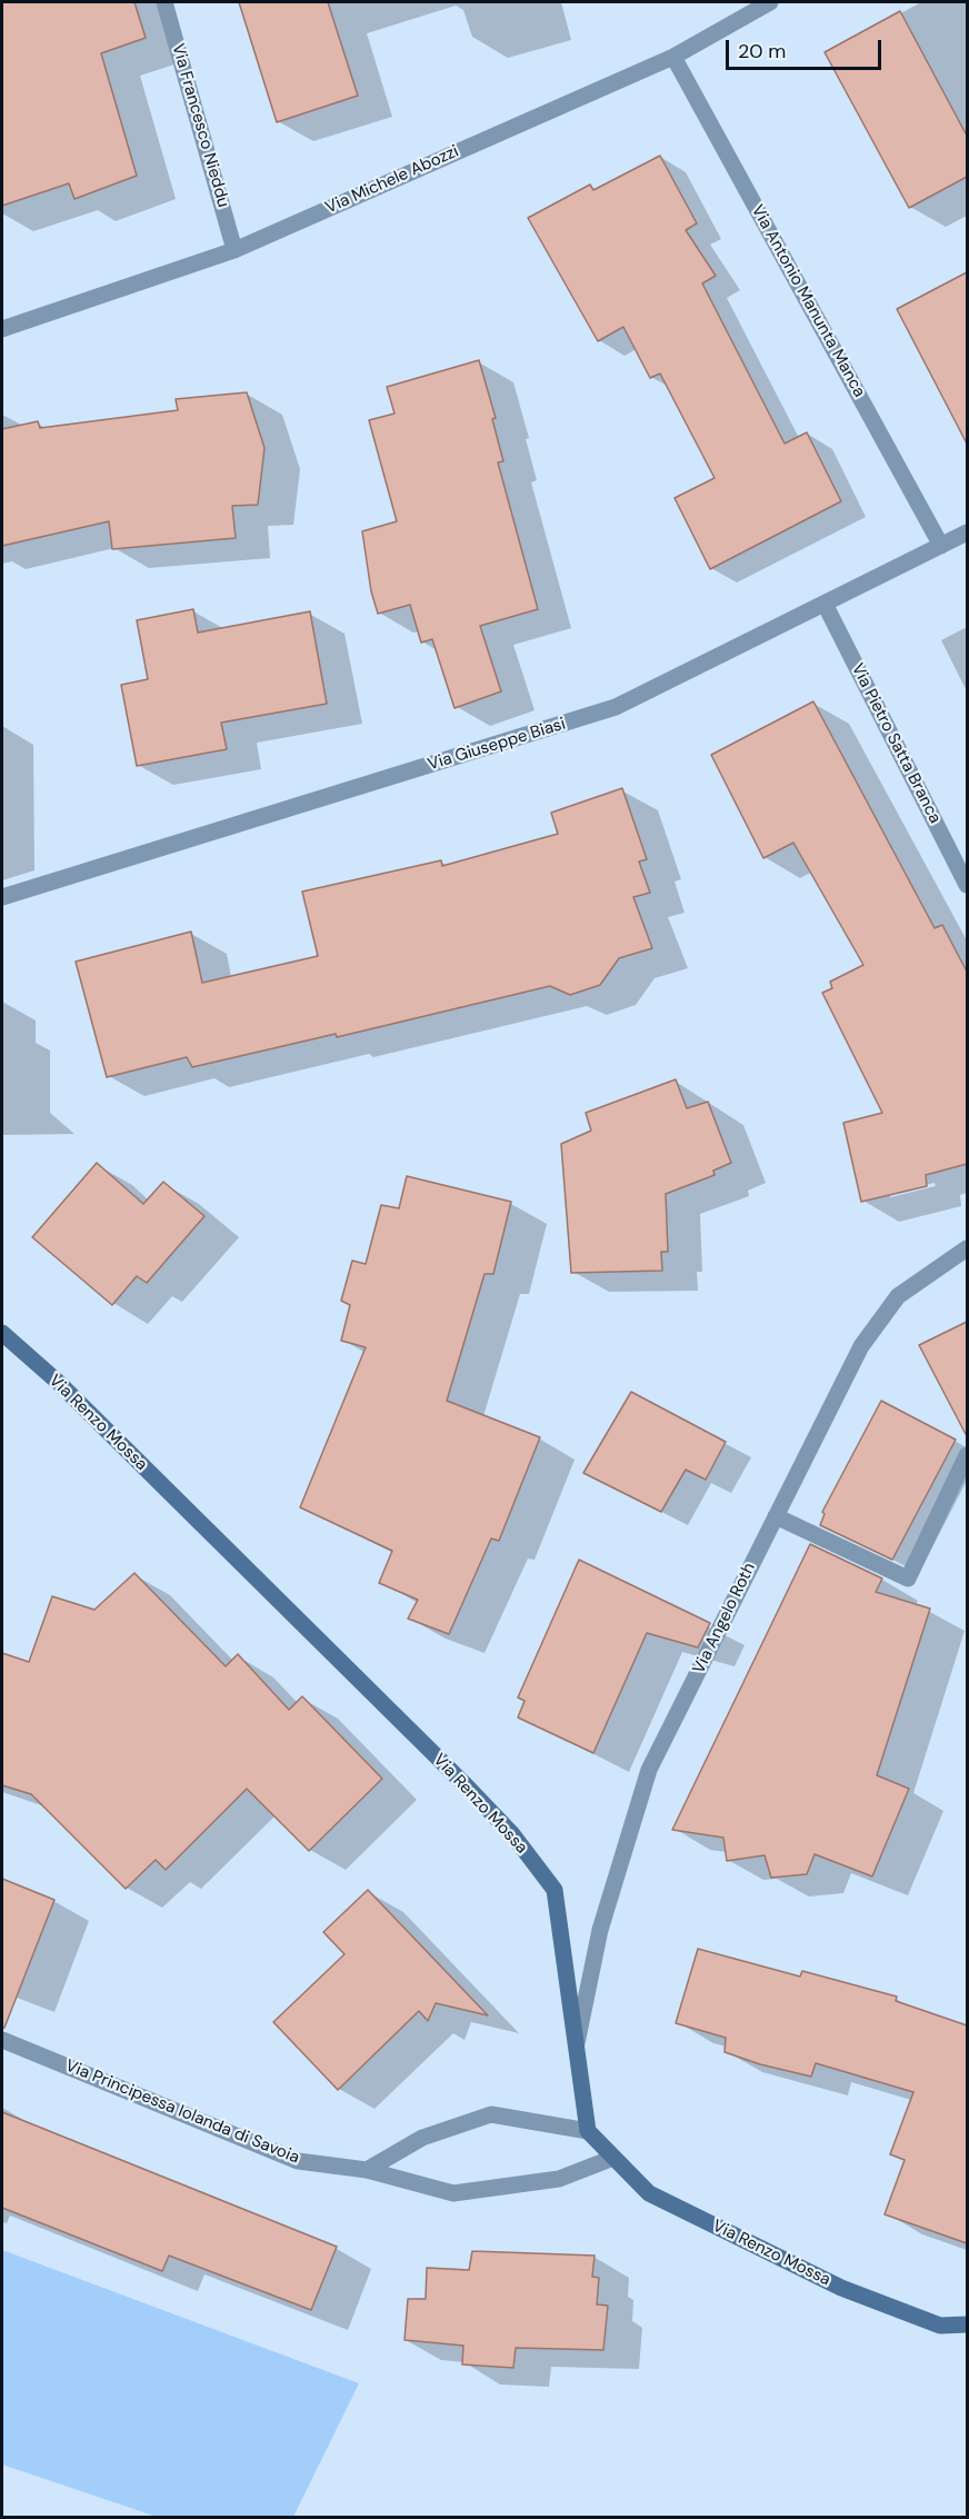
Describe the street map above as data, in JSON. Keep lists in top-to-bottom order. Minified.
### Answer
{"streets":{"main road":["Via Renzo Mossa"],"street":["Via Francesco Nieddu","Via Michele Abozzi","Via Antonio Manunta Manca","Via Pietro Satta Branca","Via Giuseppe Biasi","Via Angelo Roth","Via Principessa Iolanda di Savoia"]},"crossings":[["Via Francesco Nieddu","Via Michele Abozzi"],["Via Michele Abozzi","Via Antonio Manunta Manca"],["Via Antonio Manunta Manca","Via Giuseppe Biasi"],["Via Pietro Satta Branca","Via Giuseppe Biasi"],["Via Renzo Mossa","Via Angelo Roth"],["Via Renzo Mossa","Via Principessa Iolanda di Savoia"]],"scale_bar":"20 m"}
